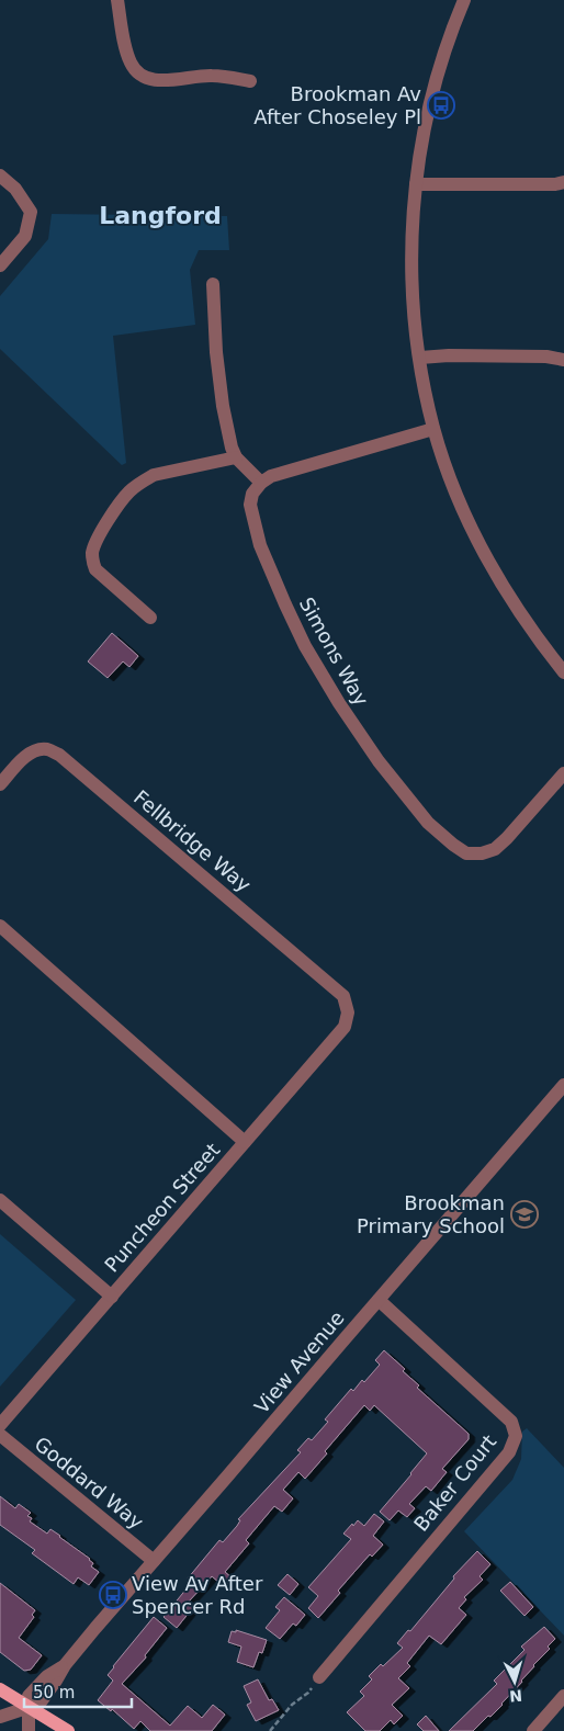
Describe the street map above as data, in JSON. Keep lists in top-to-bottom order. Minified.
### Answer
{"streets":{"street":["Simons Way","Fellbridge Way","Puncheon Street","View Avenue","Goddard Way","Baker Court"]},"crossings":[["Fellbridge Way","Puncheon Street"],["View Avenue","Goddard Way"],["View Avenue","Baker Court"]],"districts":["Langford"],"places":{"bus stop":["Brookman Av After Choseley Pl","View Av After Spencer Rd"],"school or university":["Brookman Primary School"]},"scale_bar":"50 m","north":"bottom"}
